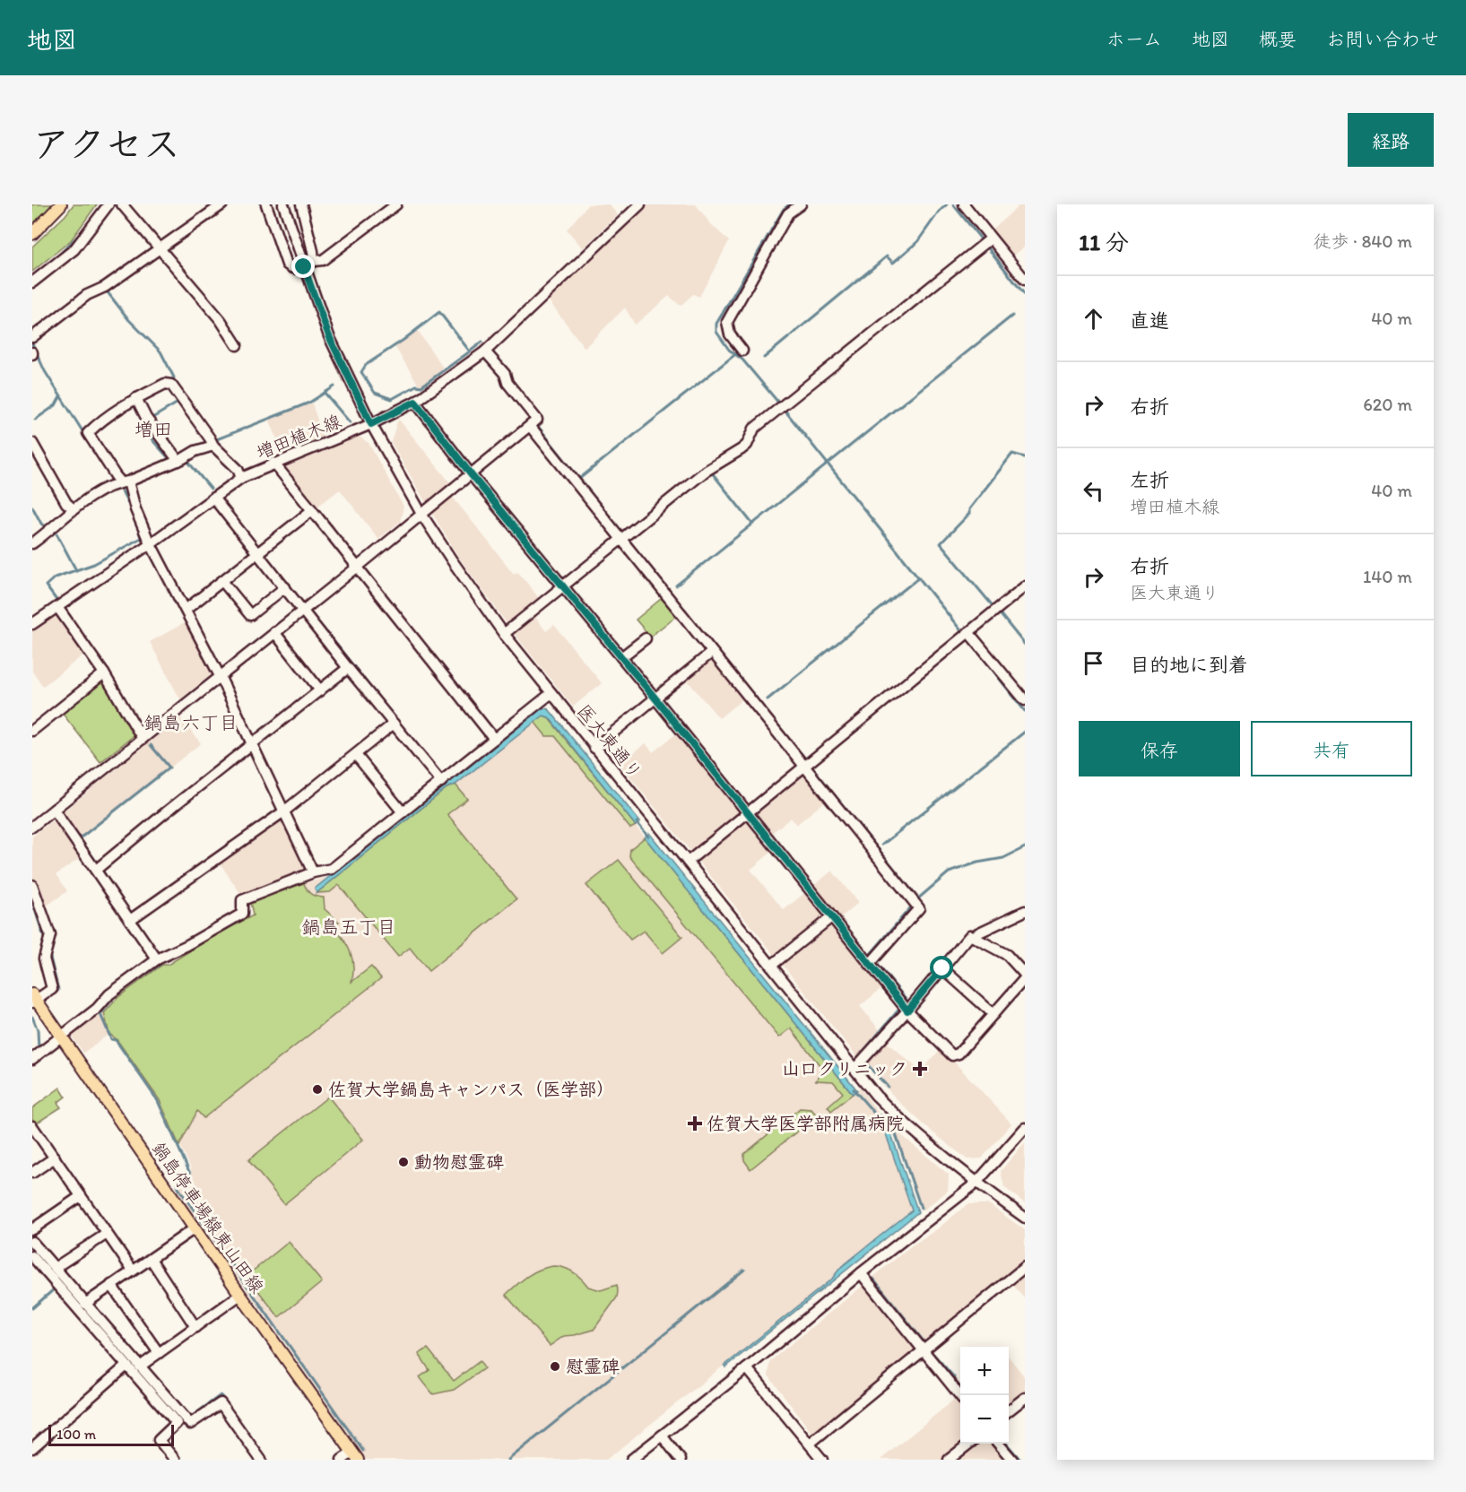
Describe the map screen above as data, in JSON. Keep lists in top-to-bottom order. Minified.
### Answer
{"streets":{"main road":["鍋島停車場線東山田線"],"street":["増田植木線","医大東通り"]},"crossings":[["増田植木線","医大東通り"]],"districts":["増田","鍋島六丁目","鍋島五丁目"],"places":{"health":["山口クリニック","佐賀大学医学部附属病院"],"other":["佐賀大学鍋島キャンパス（医学部）","動物慰霊碑","慰霊碑"]},"scale_bar":"100 m","page":{"header":"地図","nav":["ホーム","地図","概要","お問い合わせ"],"title":"アクセス","buttons":["経路",["保存","共有"]],"heading":["11 分","徒歩 · 840 m"],"list":[["直進","40 m"],["右折","620 m"],["左折","増田植木線","40 m"],["右折","医大東通り","140 m"],"目的地に到着"],"map_buttons":["+","−"],"scale":"100 m"}}
